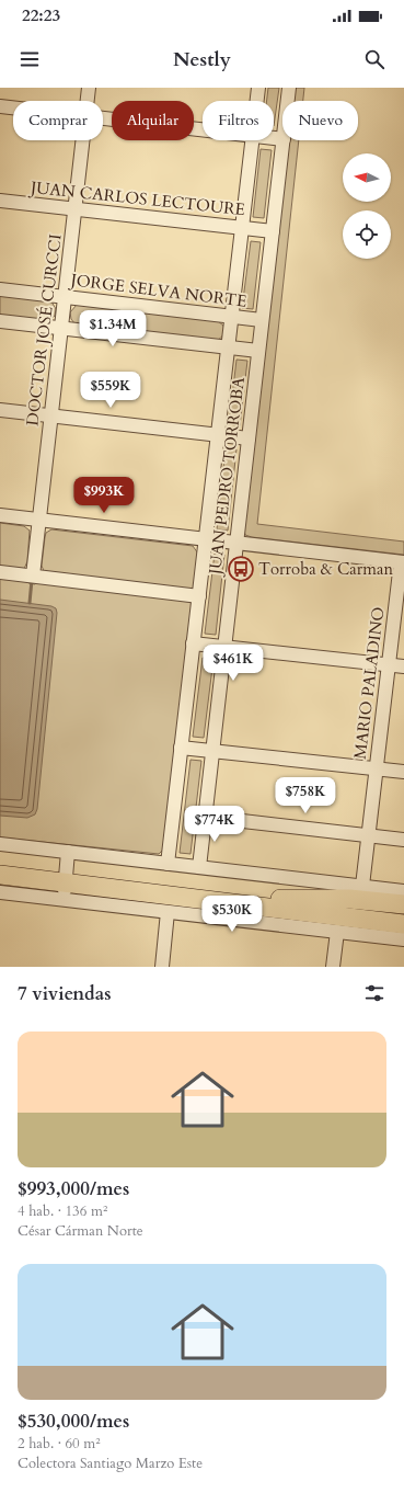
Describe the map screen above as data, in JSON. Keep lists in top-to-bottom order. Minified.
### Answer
{"streets":{"street":["JUAN CARLOS LECTOURE","JORGE SELVA NORTE","DOCTOR JOSÉ CURCCI","JUAN PEDRO TORROBA","MARIO PALADINO"]},"crossings":[["JUAN CARLOS LECTOURE","DOCTOR JOSÉ CURCCI"],["JUAN CARLOS LECTOURE","JUAN PEDRO TORROBA"],["JORGE SELVA NORTE","DOCTOR JOSÉ CURCCI"],["JORGE SELVA NORTE","JUAN PEDRO TORROBA"]],"places":{"bus stop":["Torroba & Carman"]},"north":"left","page":{"status":"22:23","header":"Nestly","chip":["Comprar","Alquilar","Filtros","Nuevo"],"price":["$1.34M","$559K","$993K","$461K","$758K","$774K","$530K"],"heading":"7 viviendas","list":[{"name":"$993,000/mes","note":"4 hab. · 136 m² · César Cárman Norte"},{"name":"$530,000/mes","note":"2 hab. · 60 m² · Colectora Santiago Marzo Este"}]}}
